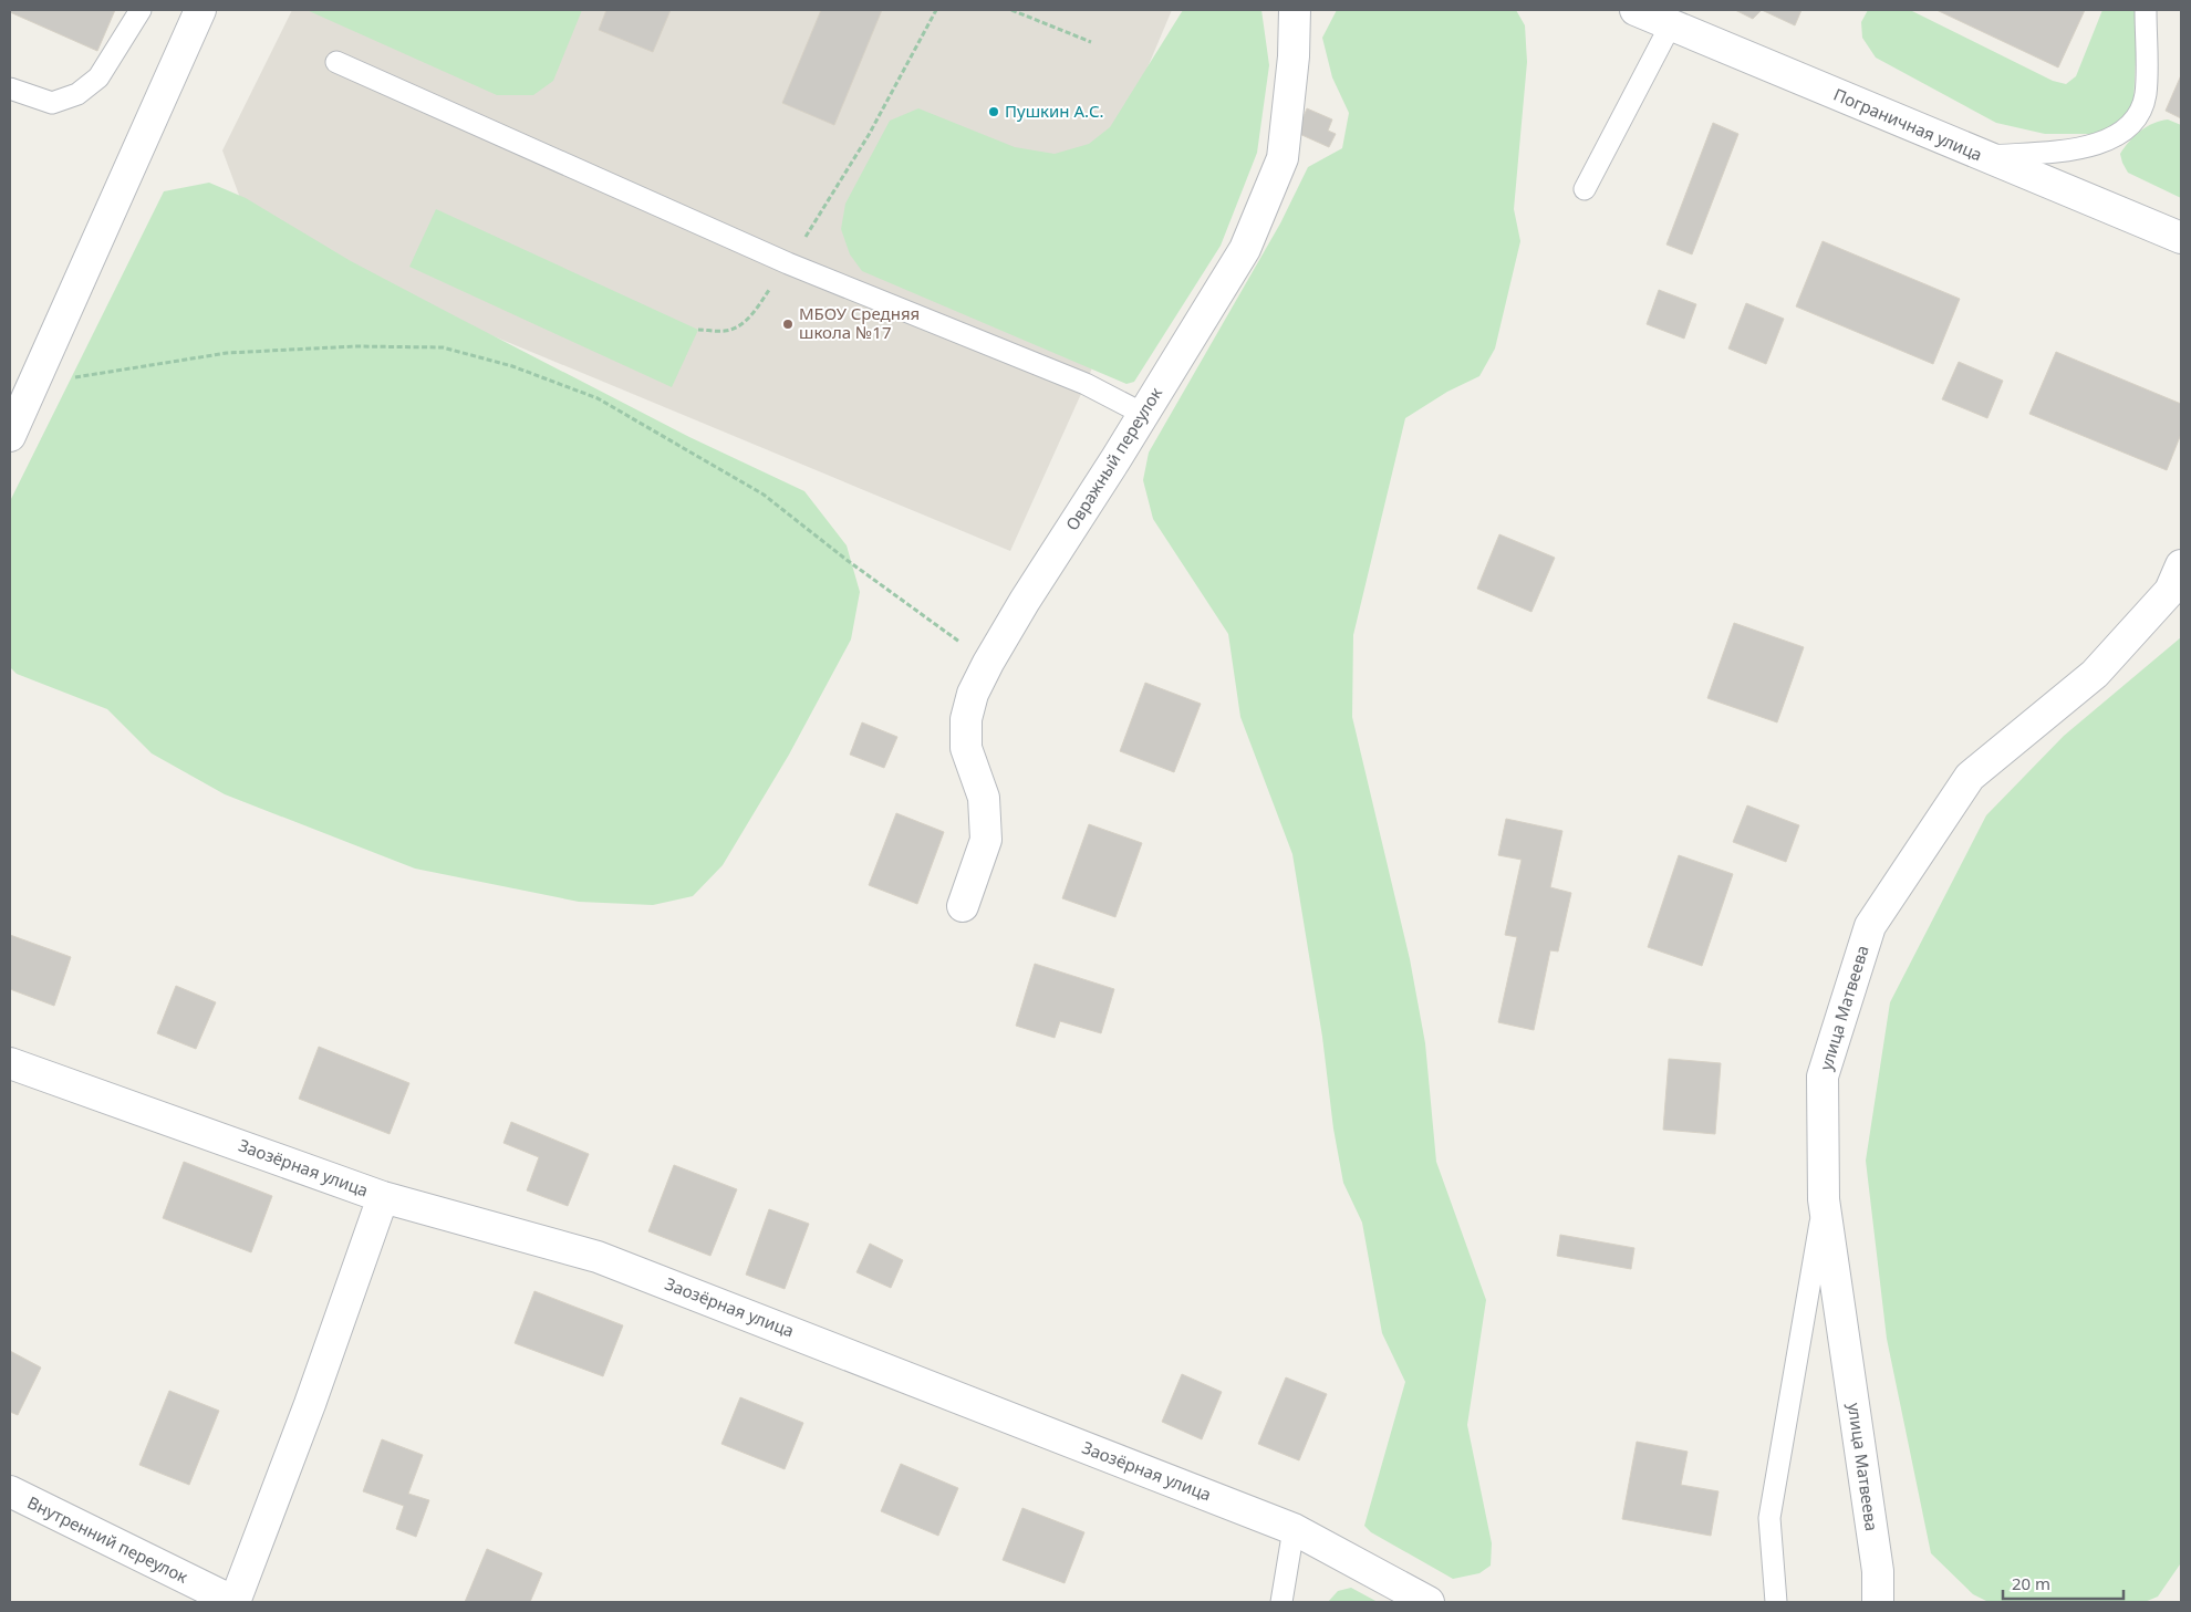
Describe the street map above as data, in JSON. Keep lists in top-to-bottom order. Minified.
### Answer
{"streets":{"street":["Пограничная улица","Овражный переулок","улица Матвеева","Заозёрная улица","Внутренний переулок"]},"places":["Пушкин А.С.","МБОУ Средняя школа №17"],"scale_bar":"20 m"}
